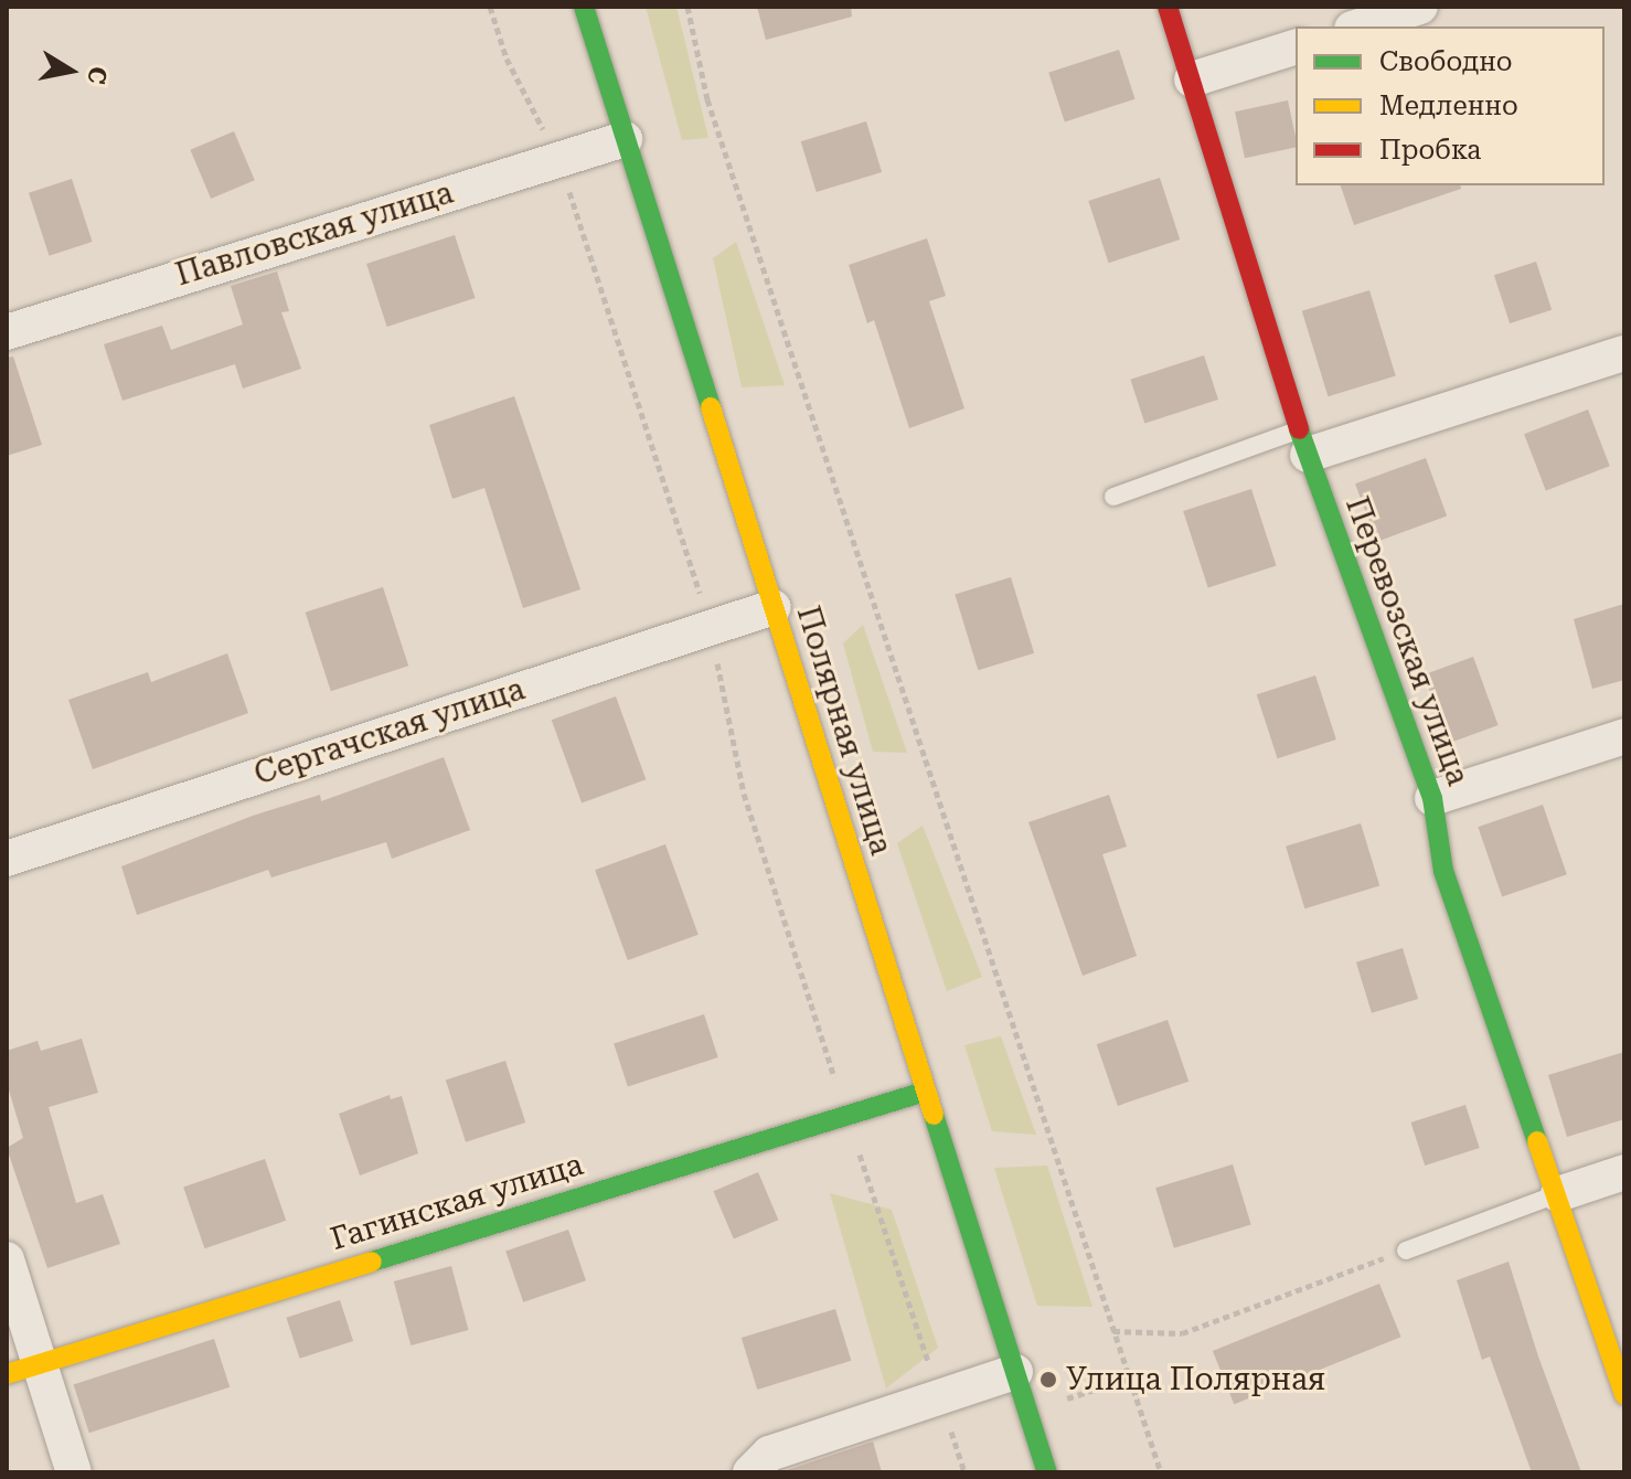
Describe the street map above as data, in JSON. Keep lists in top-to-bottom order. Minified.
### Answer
{"streets":{"street":["Павловская улица","Перевозская улица","Полярная улица","Сергачская улица","Гагинская улица"]},"crossings":[["Павловская улица","Полярная улица"],["Полярная улица","Сергачская улица"],["Полярная улица","Гагинская улица"]],"places":["Улица Полярная"],"legend":["Свободно","Медленно","Пробка"],"north":"right"}
